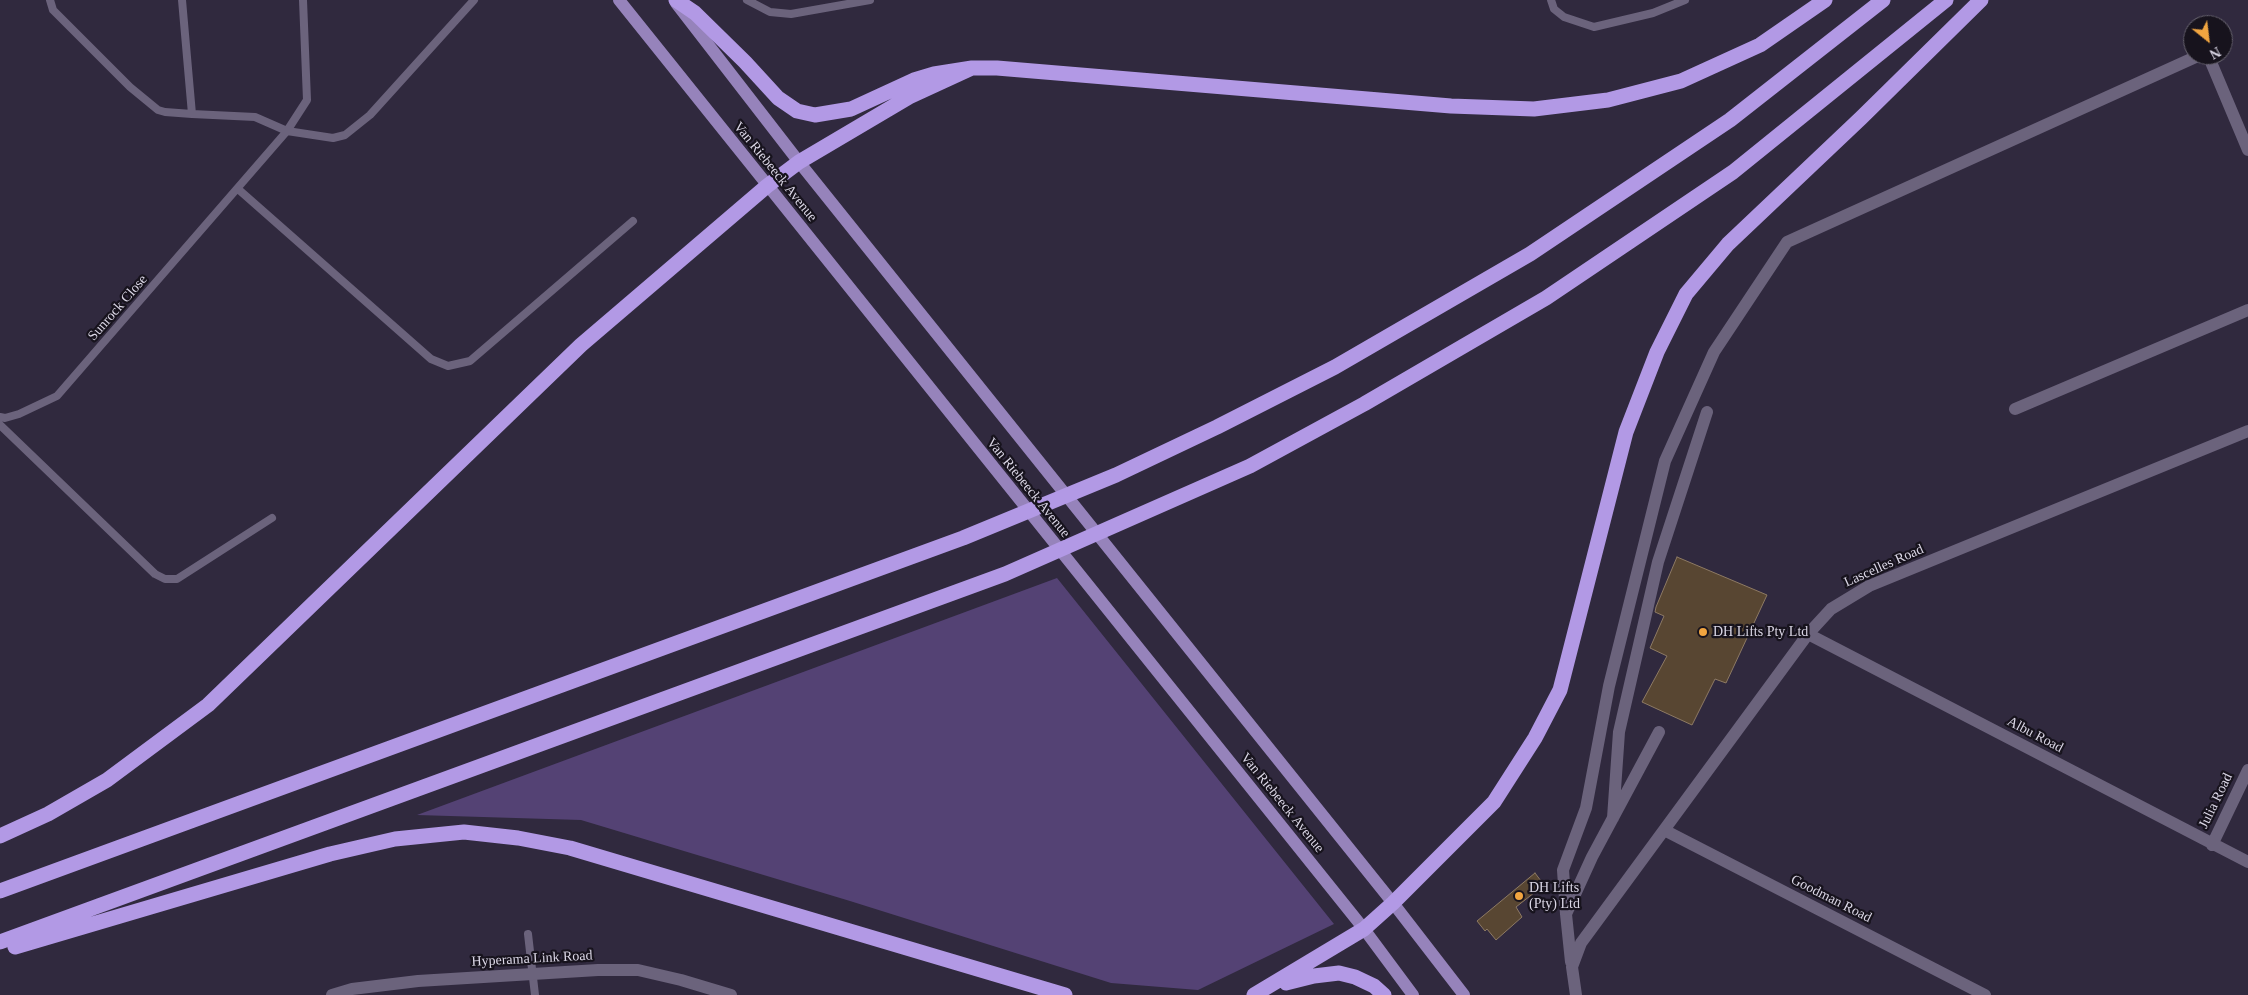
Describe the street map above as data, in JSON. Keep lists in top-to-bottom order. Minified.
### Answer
{"streets":{"main road":["Van Riebeeck Avenue"],"street":["Lascelles Road","Albu Road","Julia Road","Goodman Road","Hyperama Link Road"],"lane":["Sunrock Close"]},"crossings":[["Lascelles Road","Albu Road"],["Lascelles Road","Goodman Road"],["Albu Road","Julia Road"]],"places":["DH Lifts Pty Ltd","DH Lifts (Pty) Ltd"],"north":"bottom right"}
